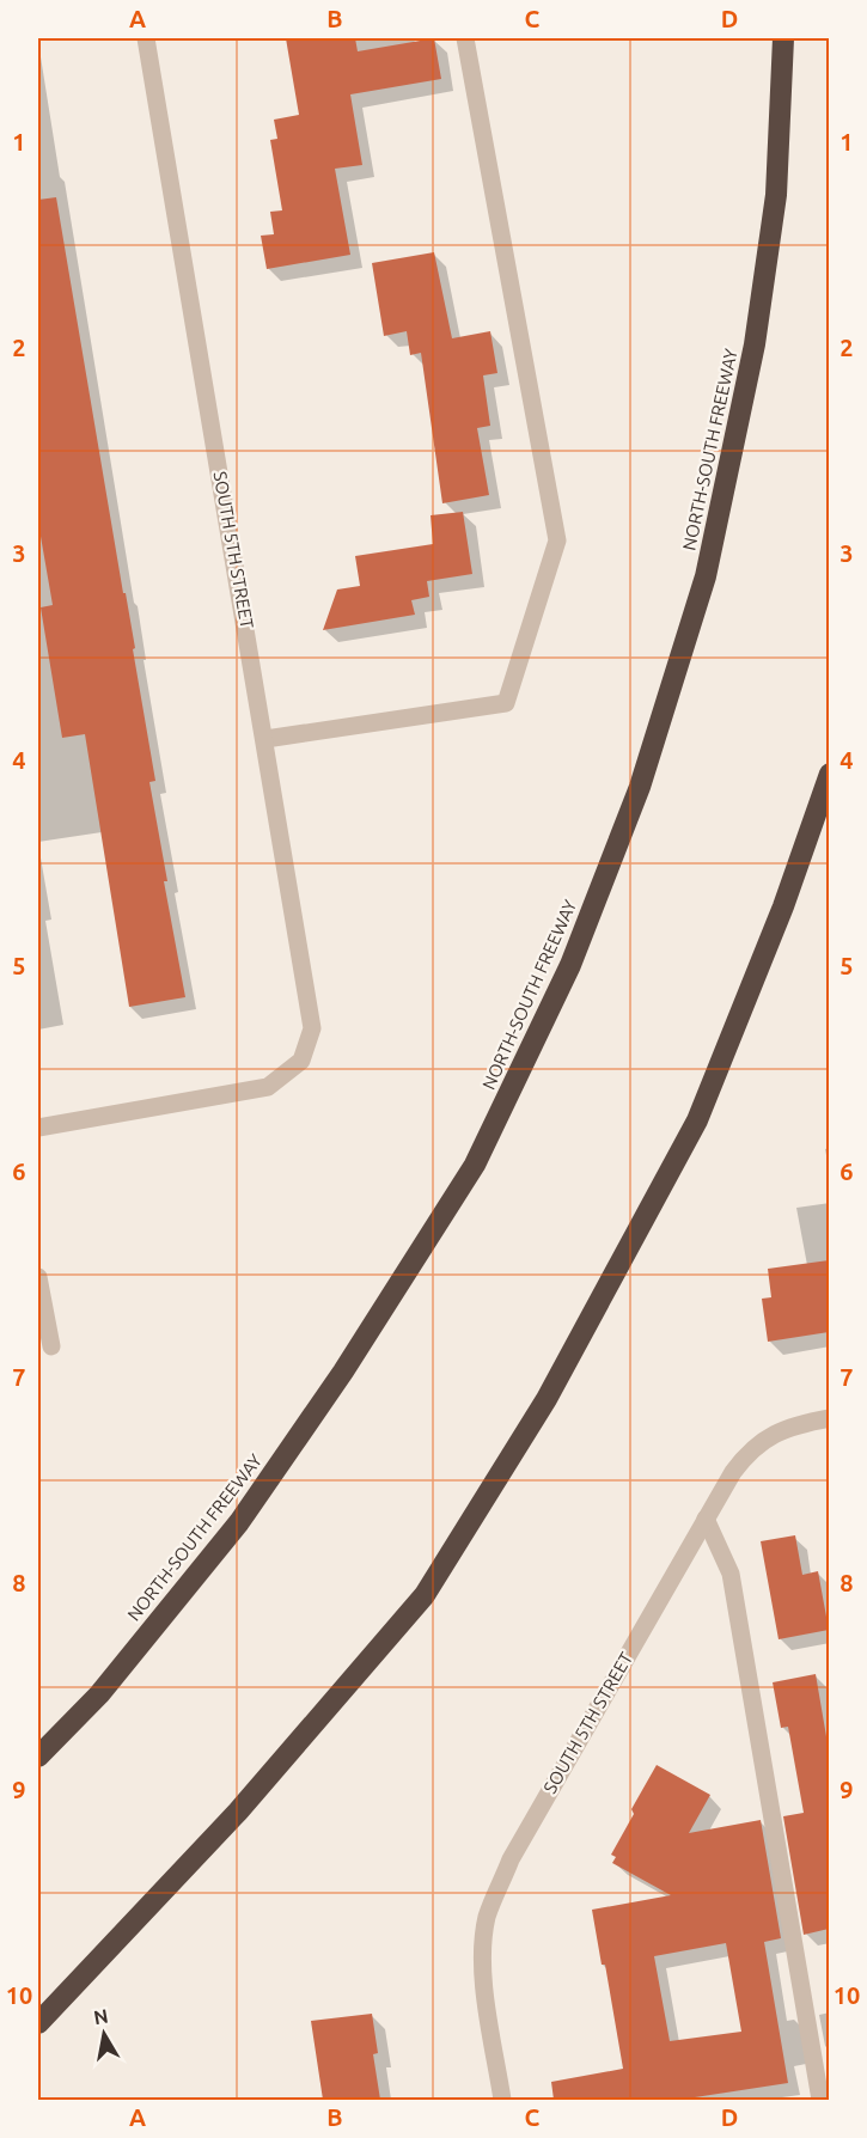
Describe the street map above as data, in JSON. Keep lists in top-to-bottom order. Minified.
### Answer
{"streets":{"highway":["NORTH-SOUTH FREEWAY"],"street":["SOUTH 5TH STREET"]},"north":"top","grid":{"columns":["A","B","C","D"],"rows":["1","2","3","4","5","6","7","8","9","10"]}}
